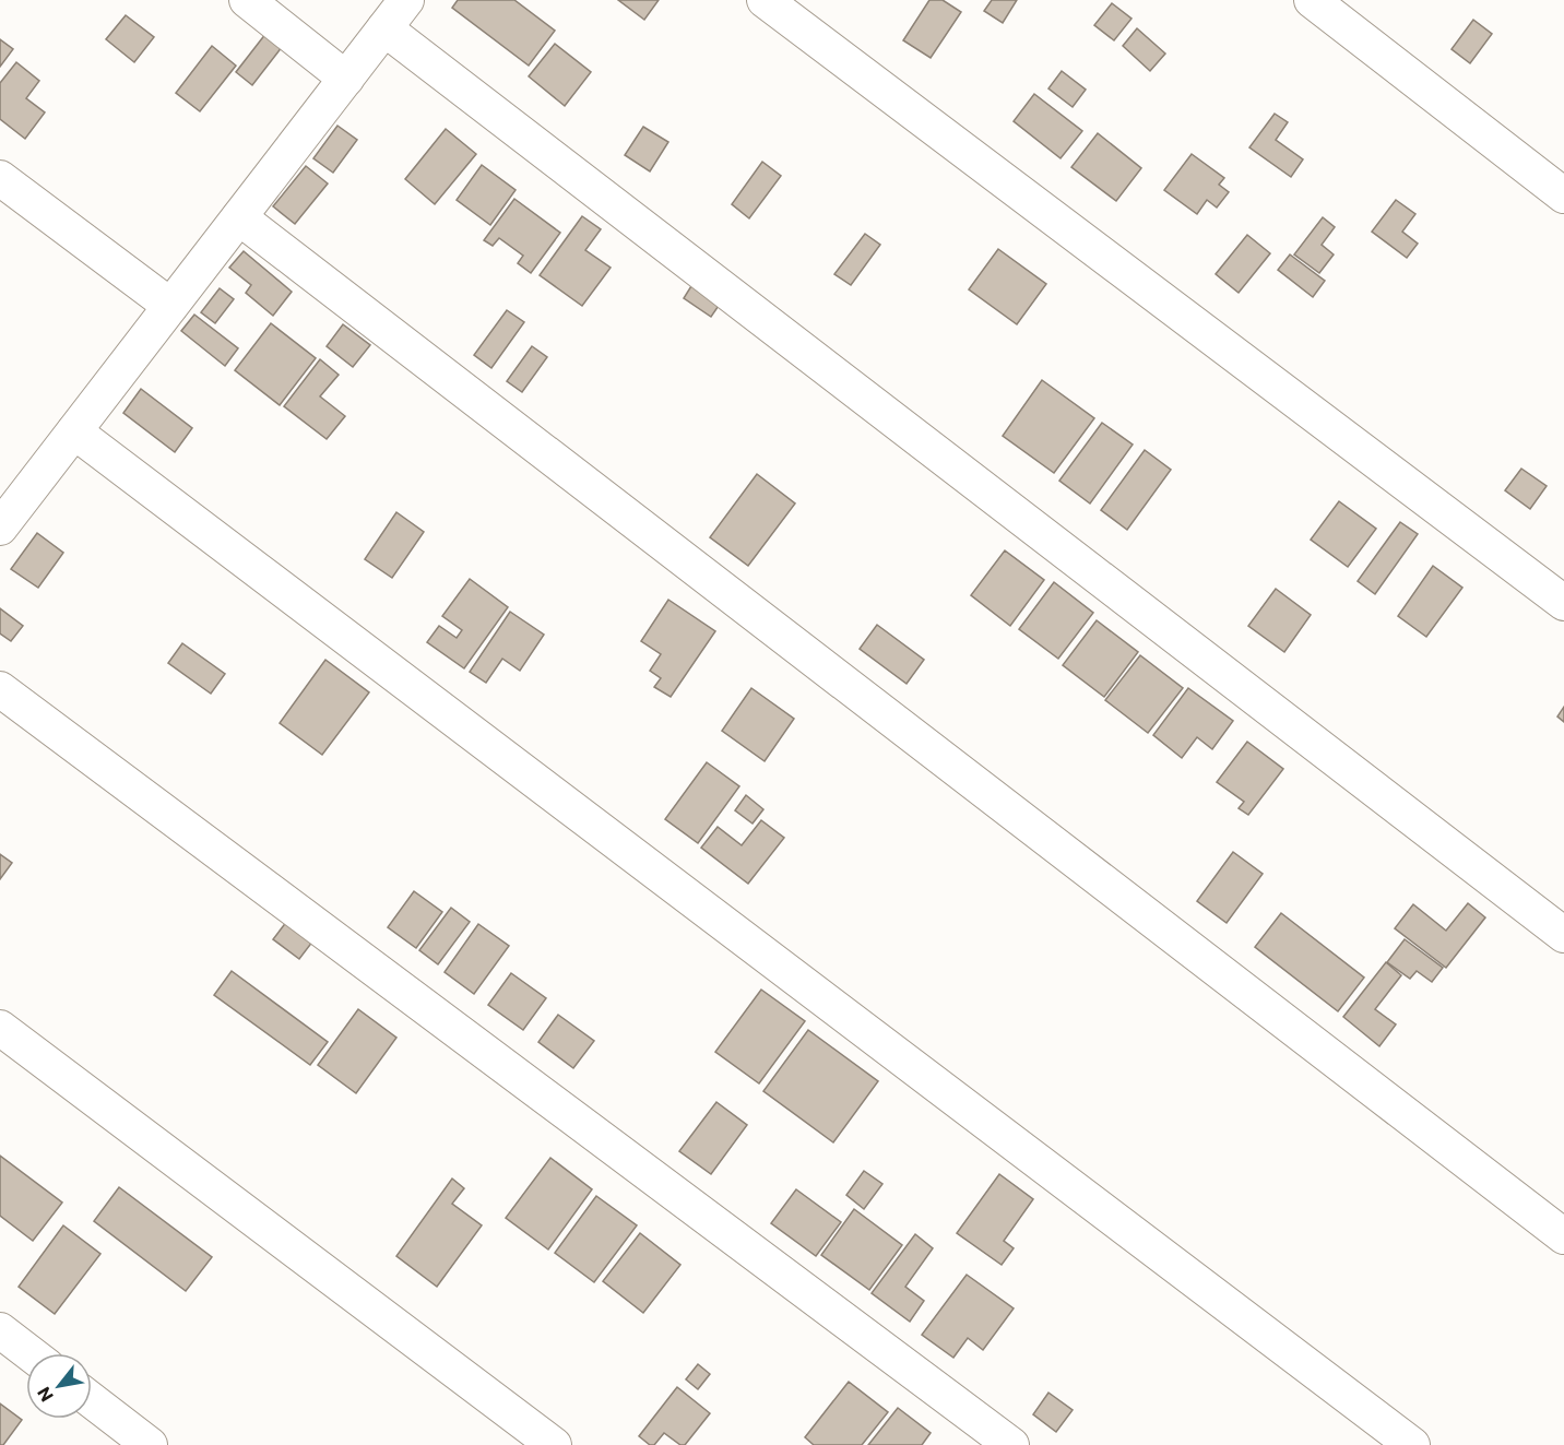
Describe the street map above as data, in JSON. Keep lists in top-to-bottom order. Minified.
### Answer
{"north":"bottom left"}
